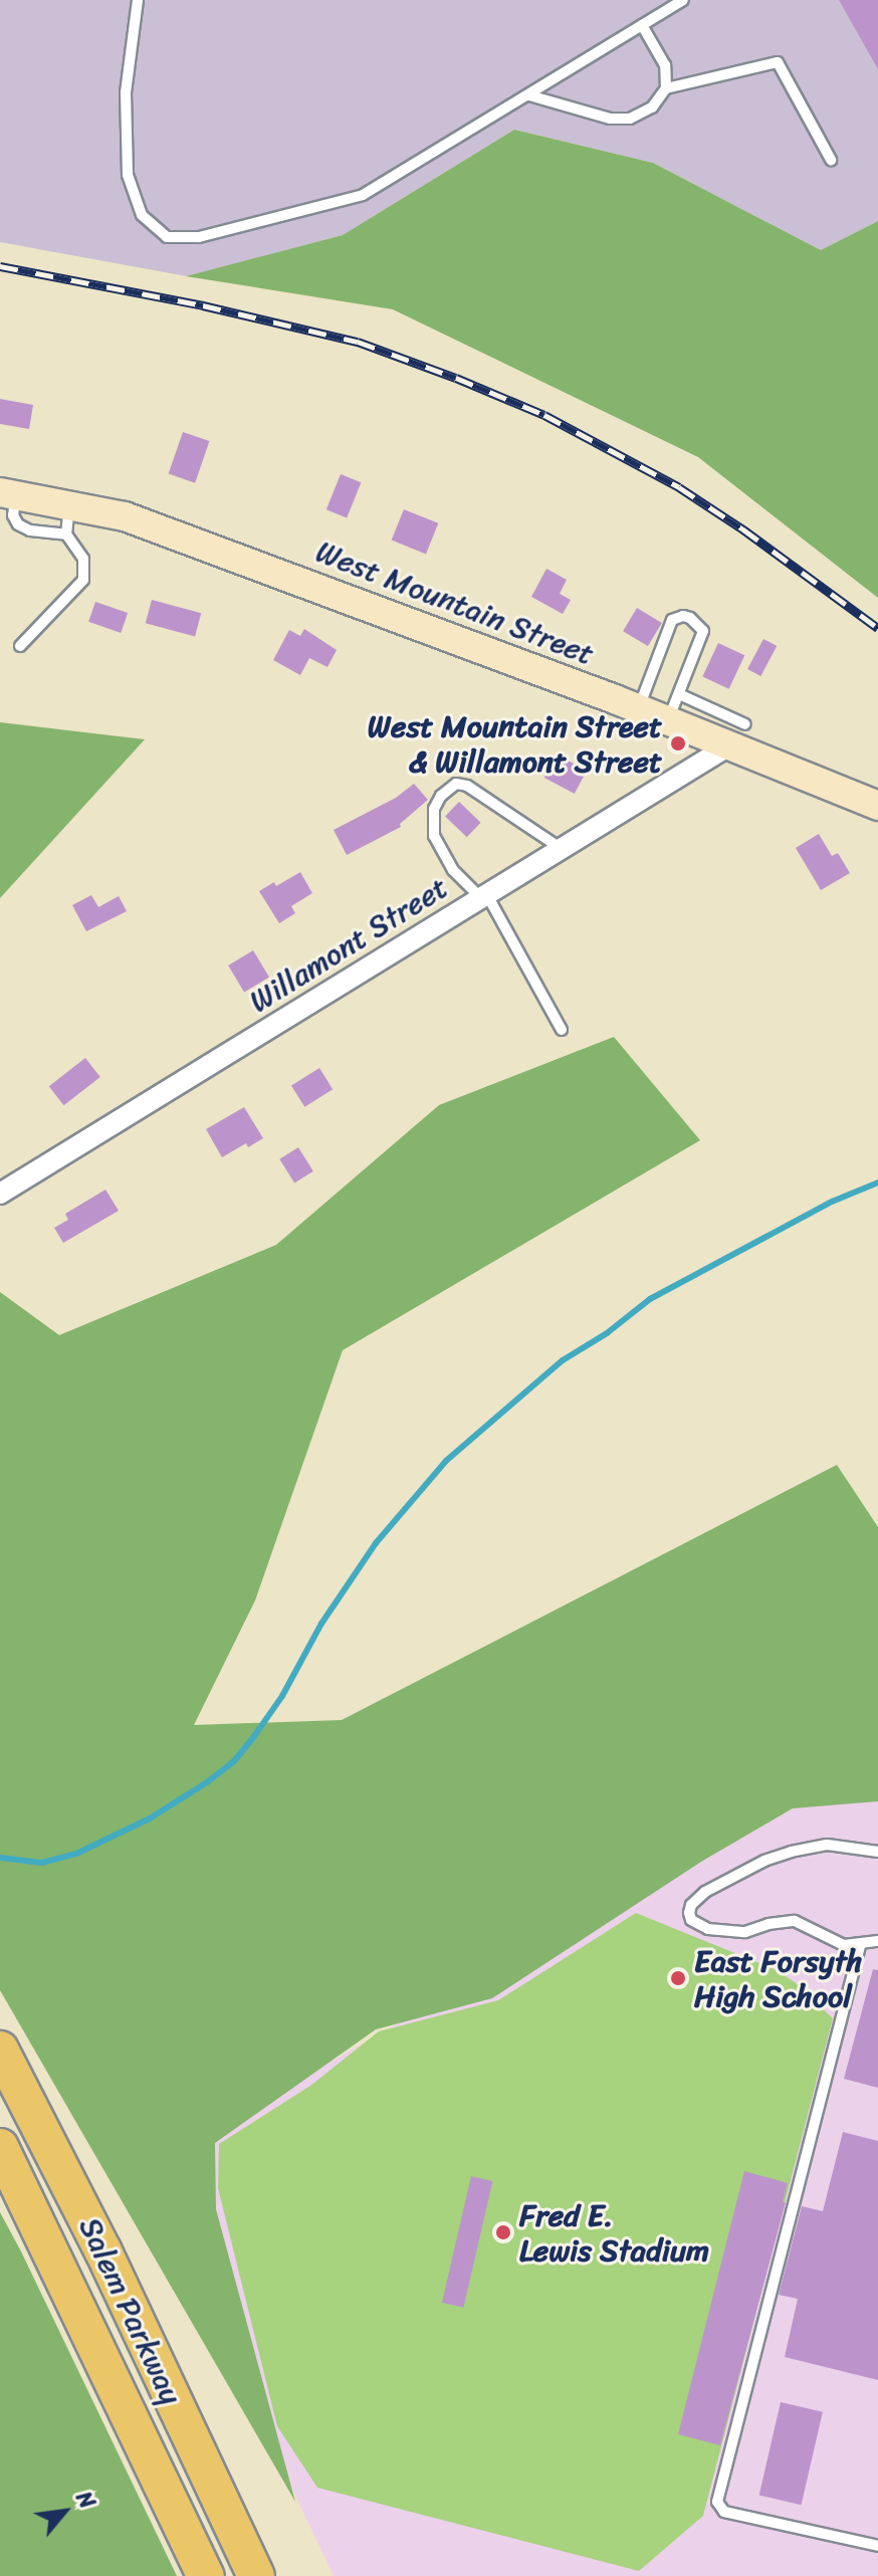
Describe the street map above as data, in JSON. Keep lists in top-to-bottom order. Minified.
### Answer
{"streets":{"highway":["Salem Parkway"],"main road":["West Mountain Street"],"street":["Willamont Street"]},"crossings":[["West Mountain Street","Willamont Street"]],"places":["West Mountain Street & Willamont Street","East Forsyth High School","Fred E. Lewis Stadium"],"north":"top right"}
